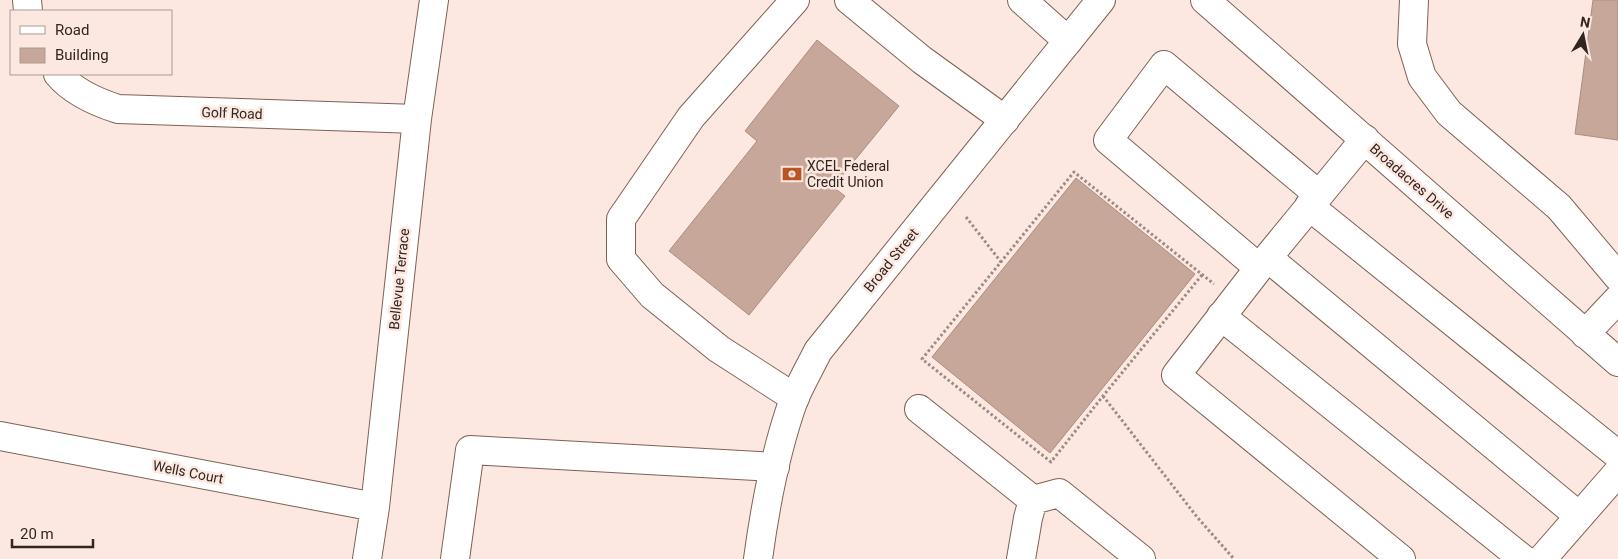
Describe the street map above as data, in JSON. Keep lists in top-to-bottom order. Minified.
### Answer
{"streets":{"street":["Golf Road","Broadacres Drive","Broad Street","Bellevue Terrace","Wells Court"]},"crossings":[["Golf Road","Bellevue Terrace"],["Bellevue Terrace","Wells Court"]],"places":{"bank":["XCEL Federal Credit Union"]},"legend":["Road","Building"],"scale_bar":"20 m","north":"top"}
